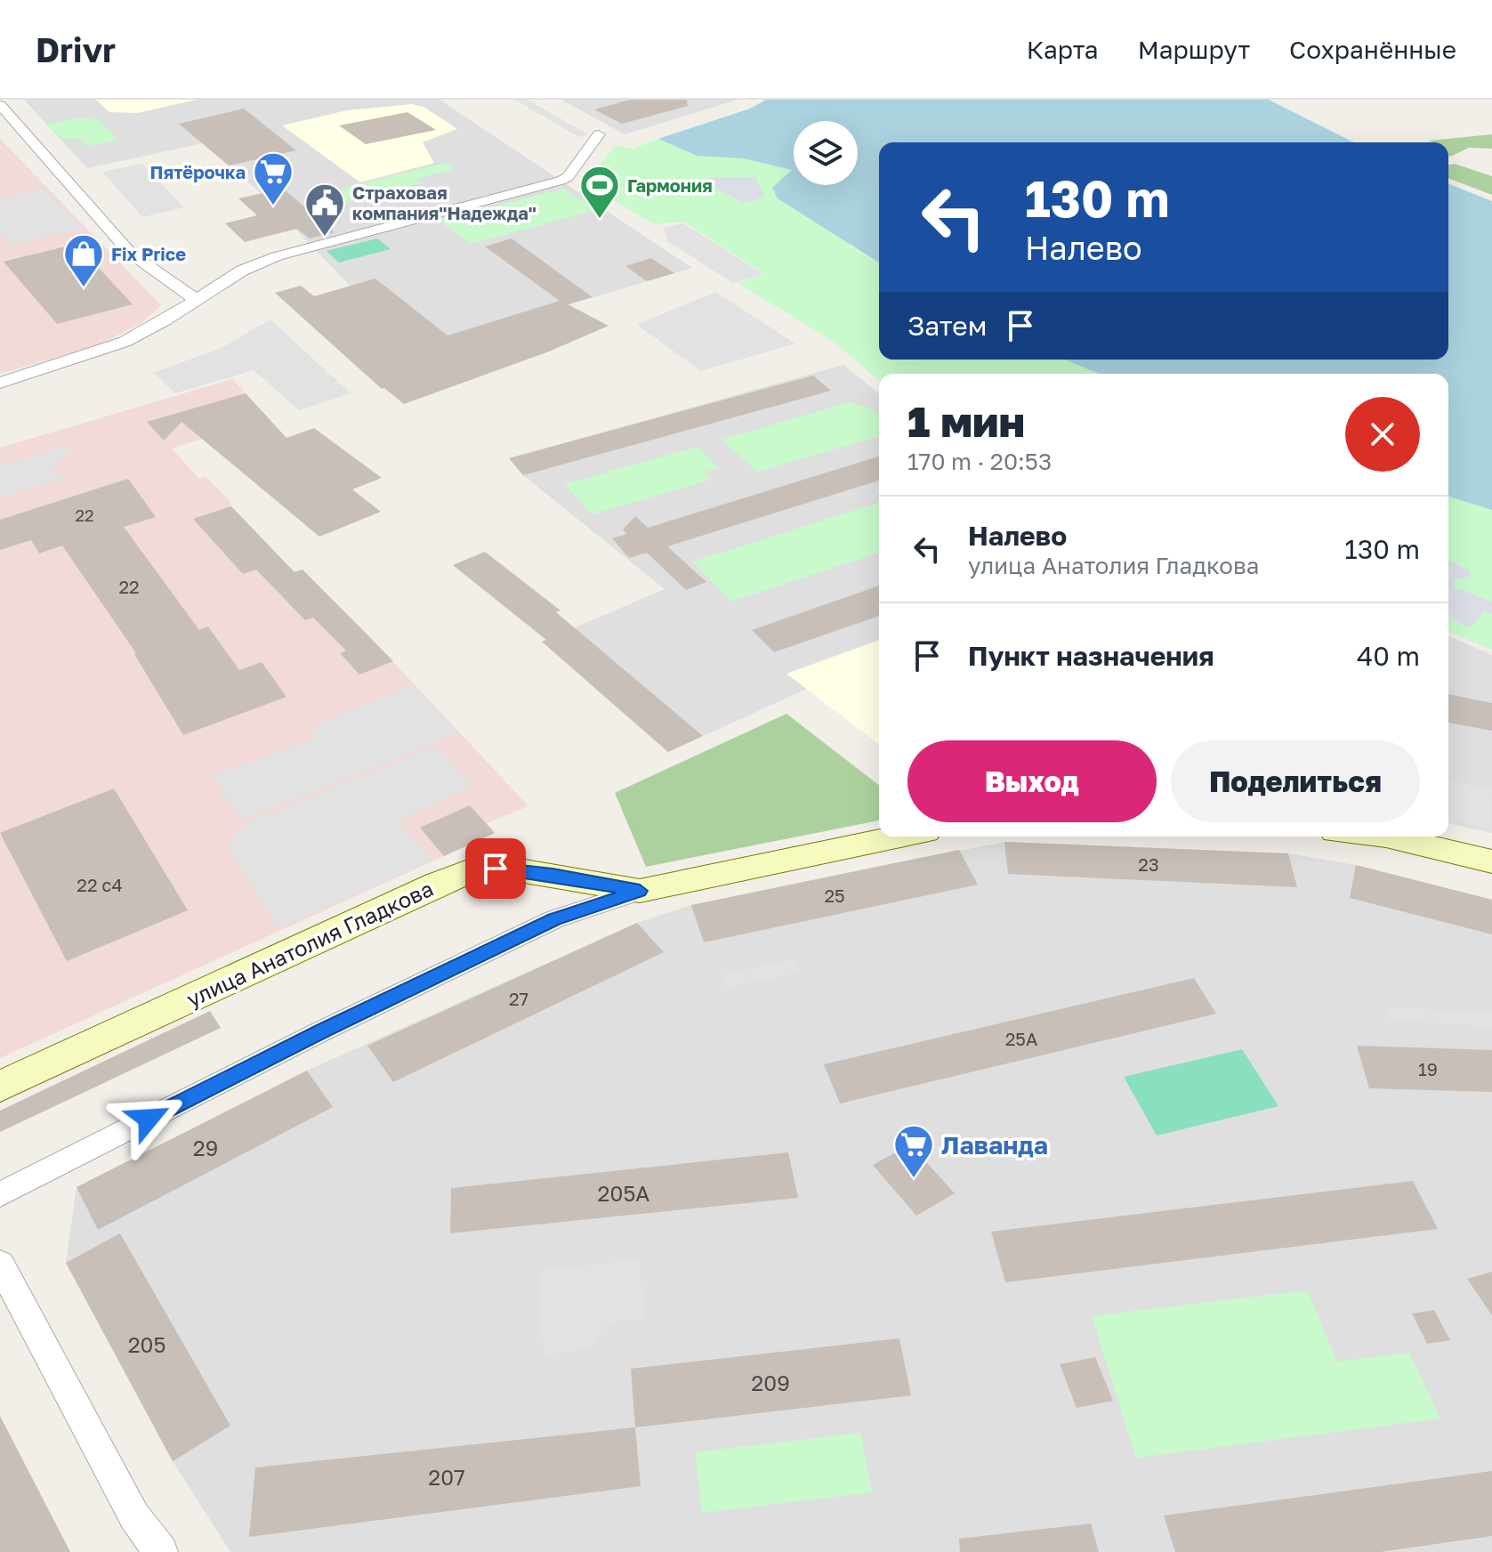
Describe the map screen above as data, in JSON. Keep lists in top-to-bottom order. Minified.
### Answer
{"streets":{"main road":["улица Анатолия Гладкова"]},"places":{"supermarket":["Пятёрочка","Лаванда"],"sports":["Гармония"],"public building":["Страховая компания\"Надежда\""],"shop":["Fix Price"]},"house_numbers":["22","22","23","22 с4","25","27","25А","19","29","205А","205","209","207"],"page":{"header":"Drivr","nav":["Карта","Маршрут","Сохранённые"],"turn":["130 m","Налево"],"then":"Затем","heading":["1 мин","170 m · 20:53"],"list":[{"name":"Налево","note":"улица Анатолия Гладкова","value":"130 m"},{"name":"Пункт назначения","value":"40 m"}],"buttons":["Выход","Поделиться"]}}
